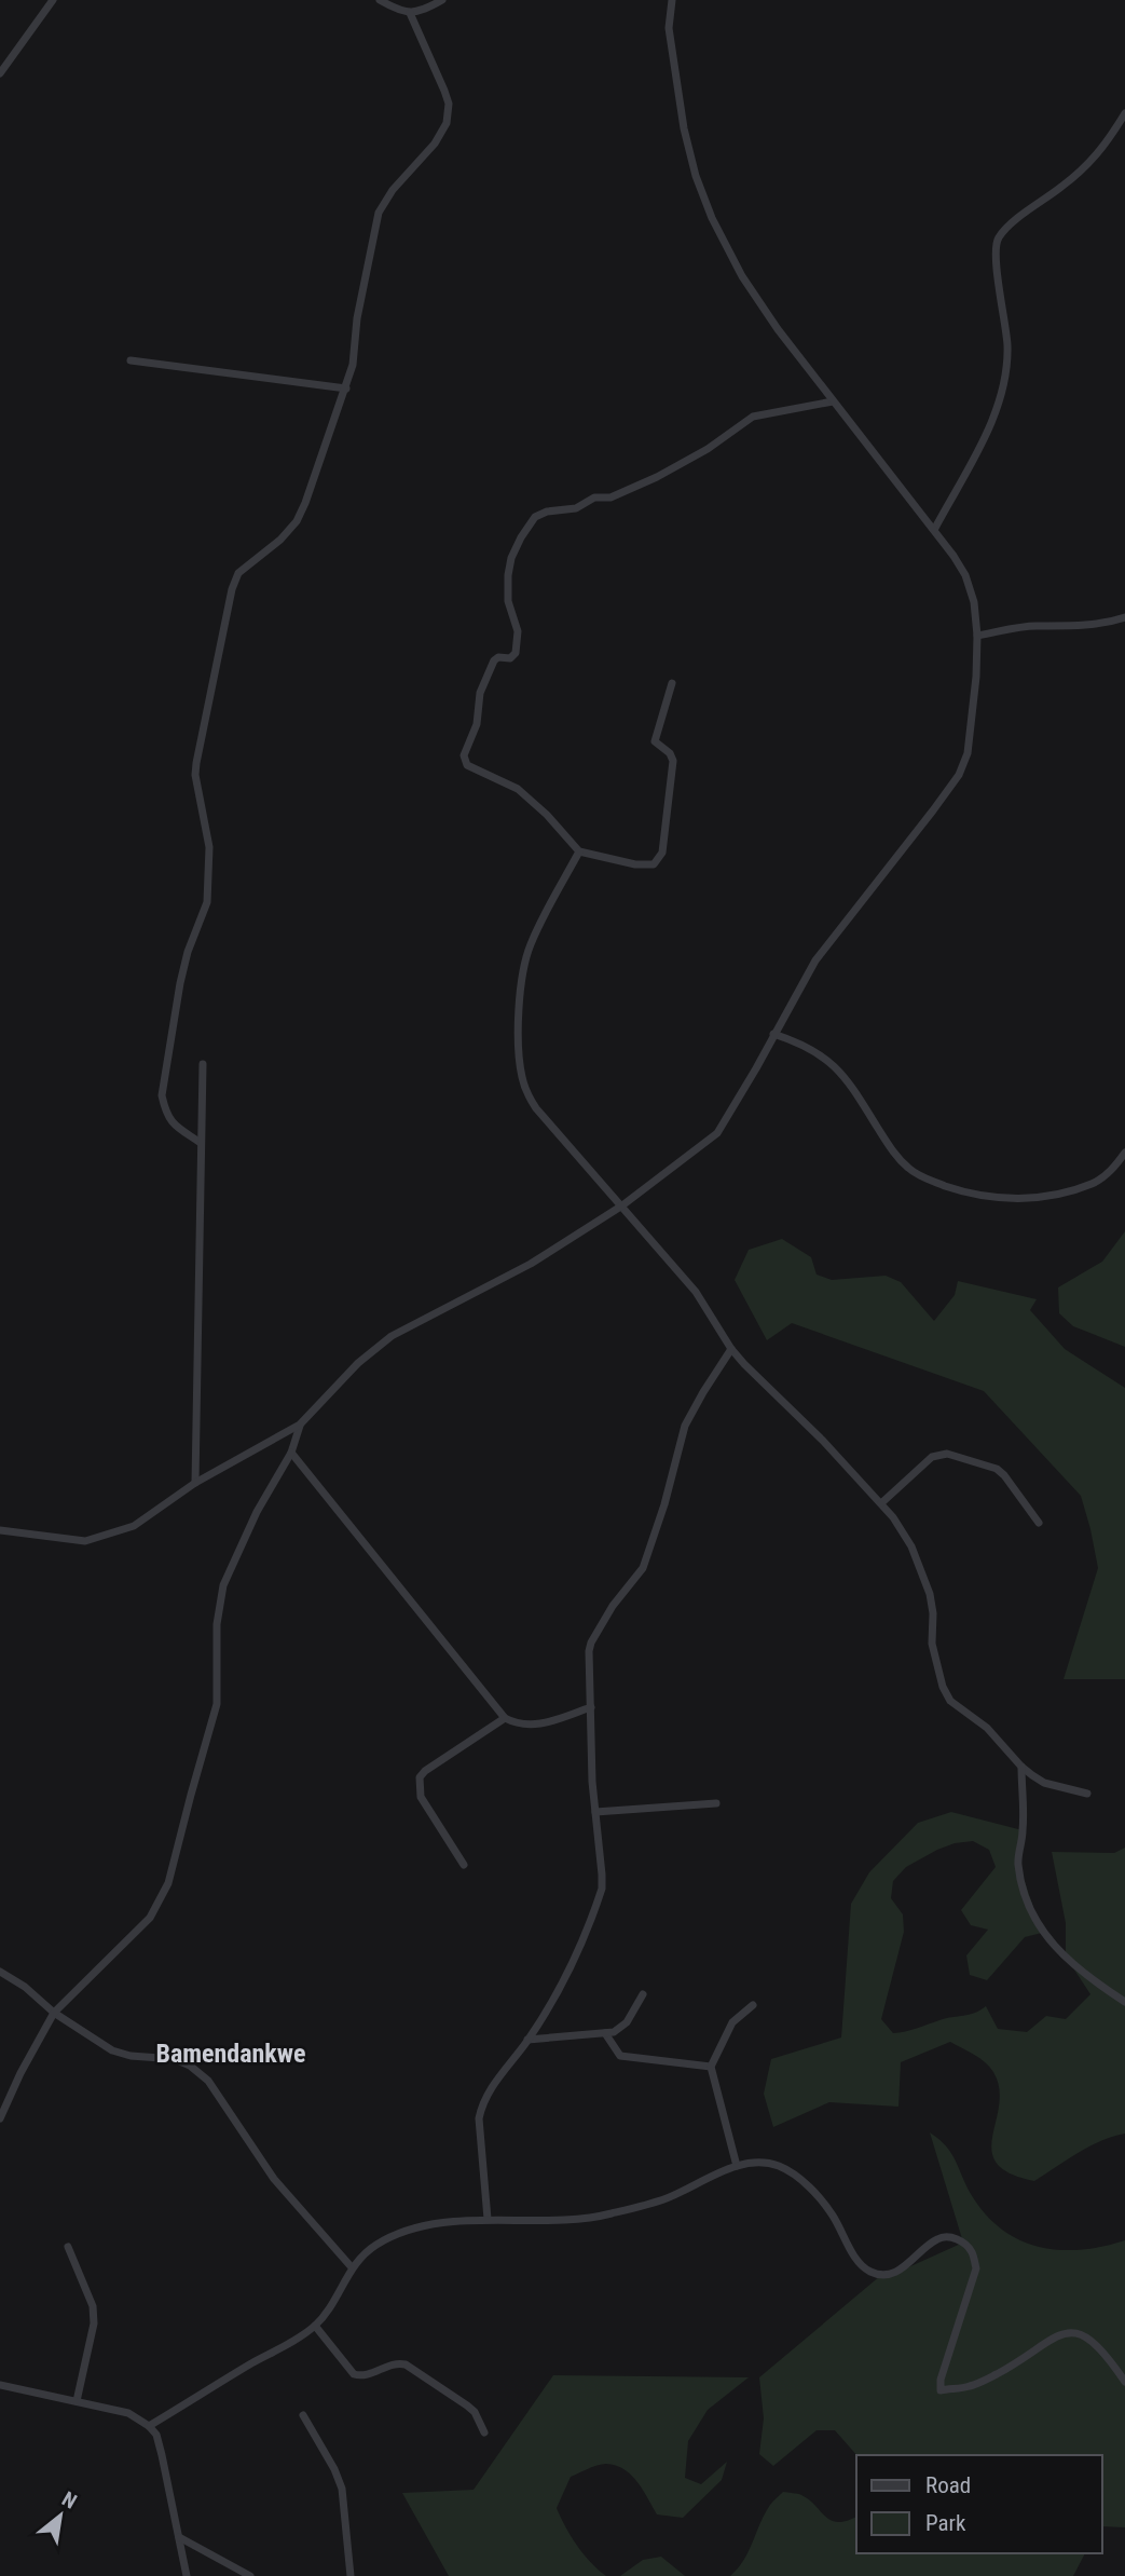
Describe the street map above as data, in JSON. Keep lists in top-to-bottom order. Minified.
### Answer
{"districts":["Bamendankwe"],"legend":["Road","Park"],"north":"top right"}
